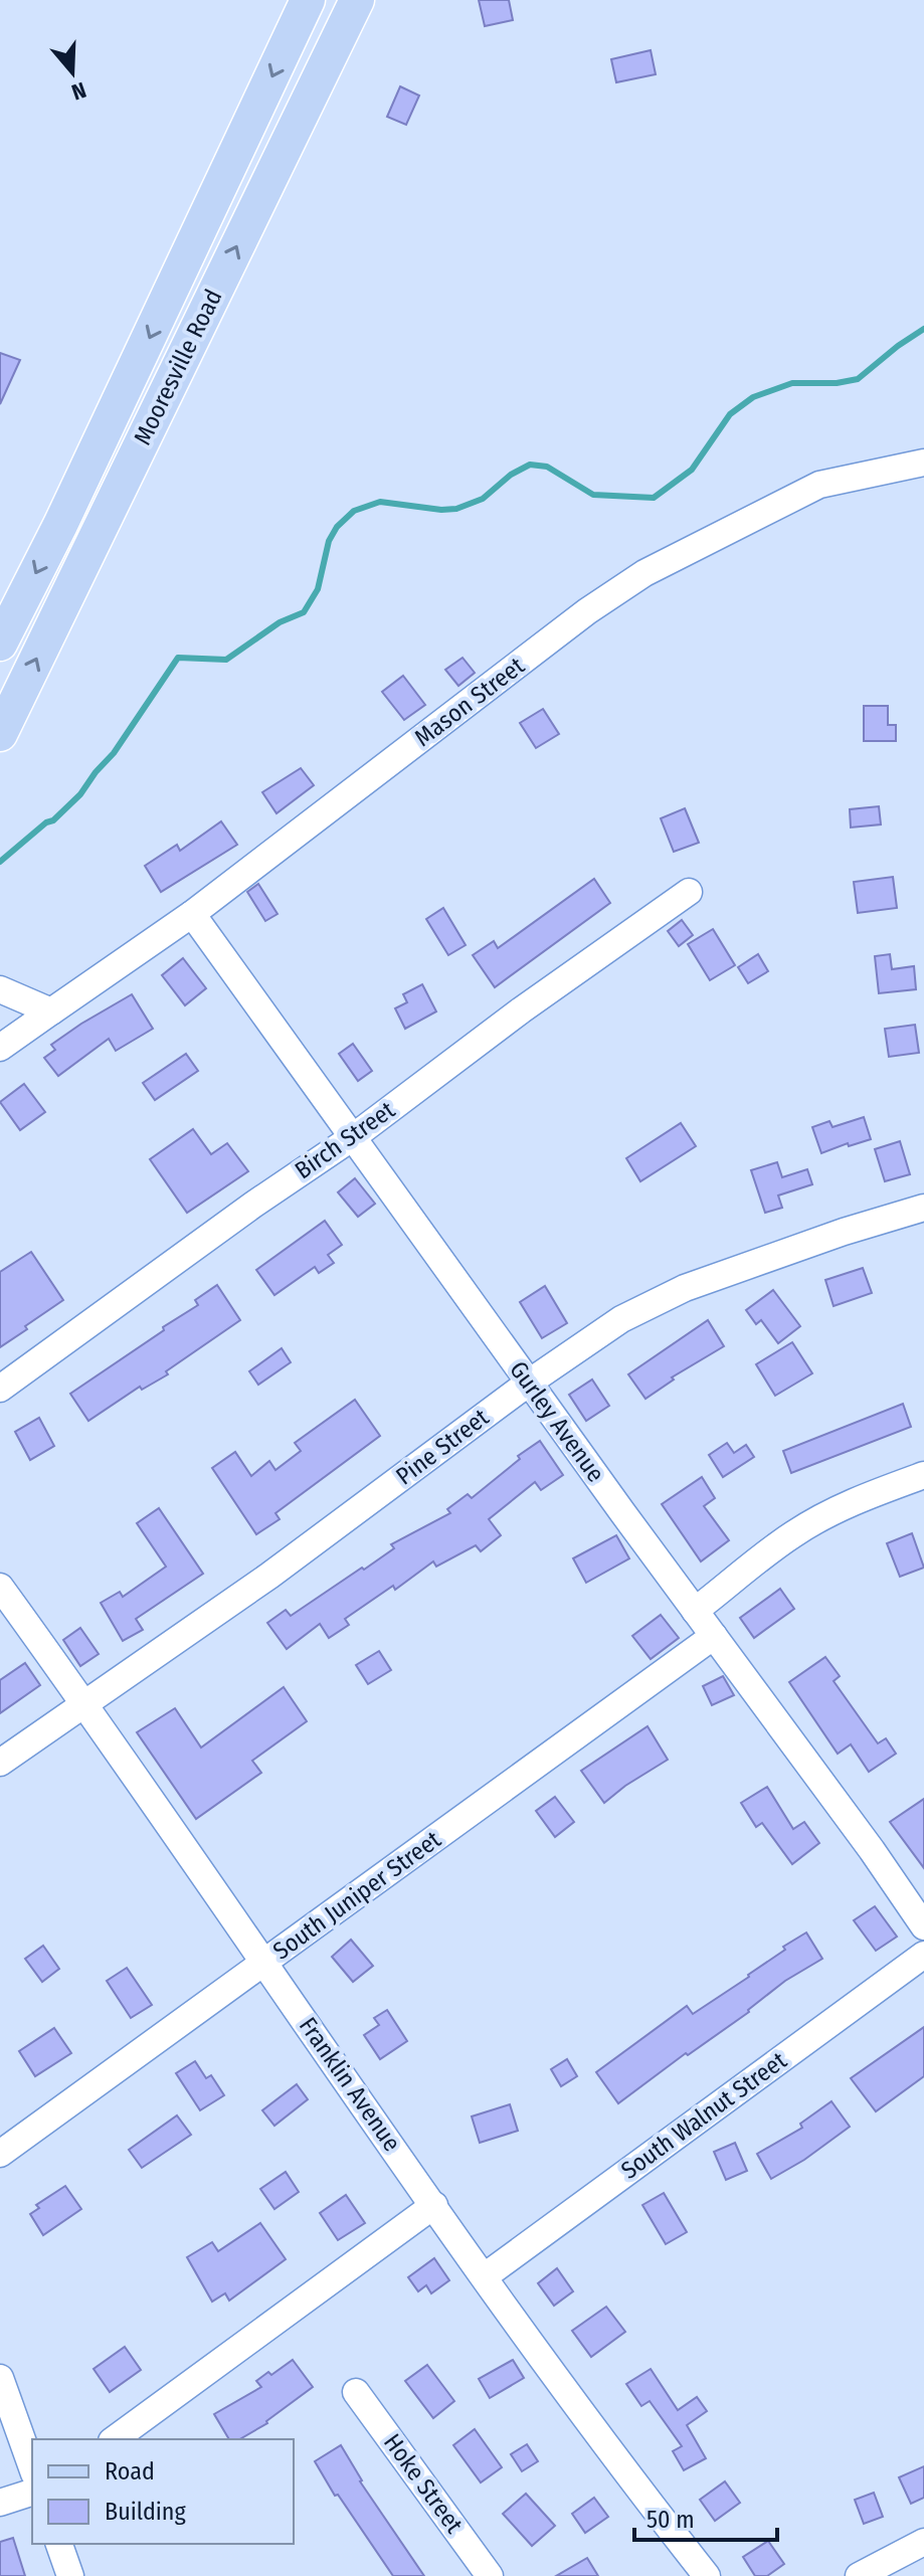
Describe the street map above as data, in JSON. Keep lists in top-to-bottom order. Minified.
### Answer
{"streets":{"main road":["Mooresville Road"],"street":["Mason Street","Birch Street","Gurley Avenue","Pine Street","South Juniper Street","Franklin Avenue","South Walnut Street","Hoke Street"]},"crossings":[["Mason Street","Gurley Avenue"],["Birch Street","Gurley Avenue"],["Gurley Avenue","Pine Street"],["Gurley Avenue","South Juniper Street"],["Pine Street","Franklin Avenue"],["South Juniper Street","Franklin Avenue"],["Franklin Avenue","South Walnut Street"]],"legend":["Road","Building"],"scale_bar":"50 m","north":"bottom"}
